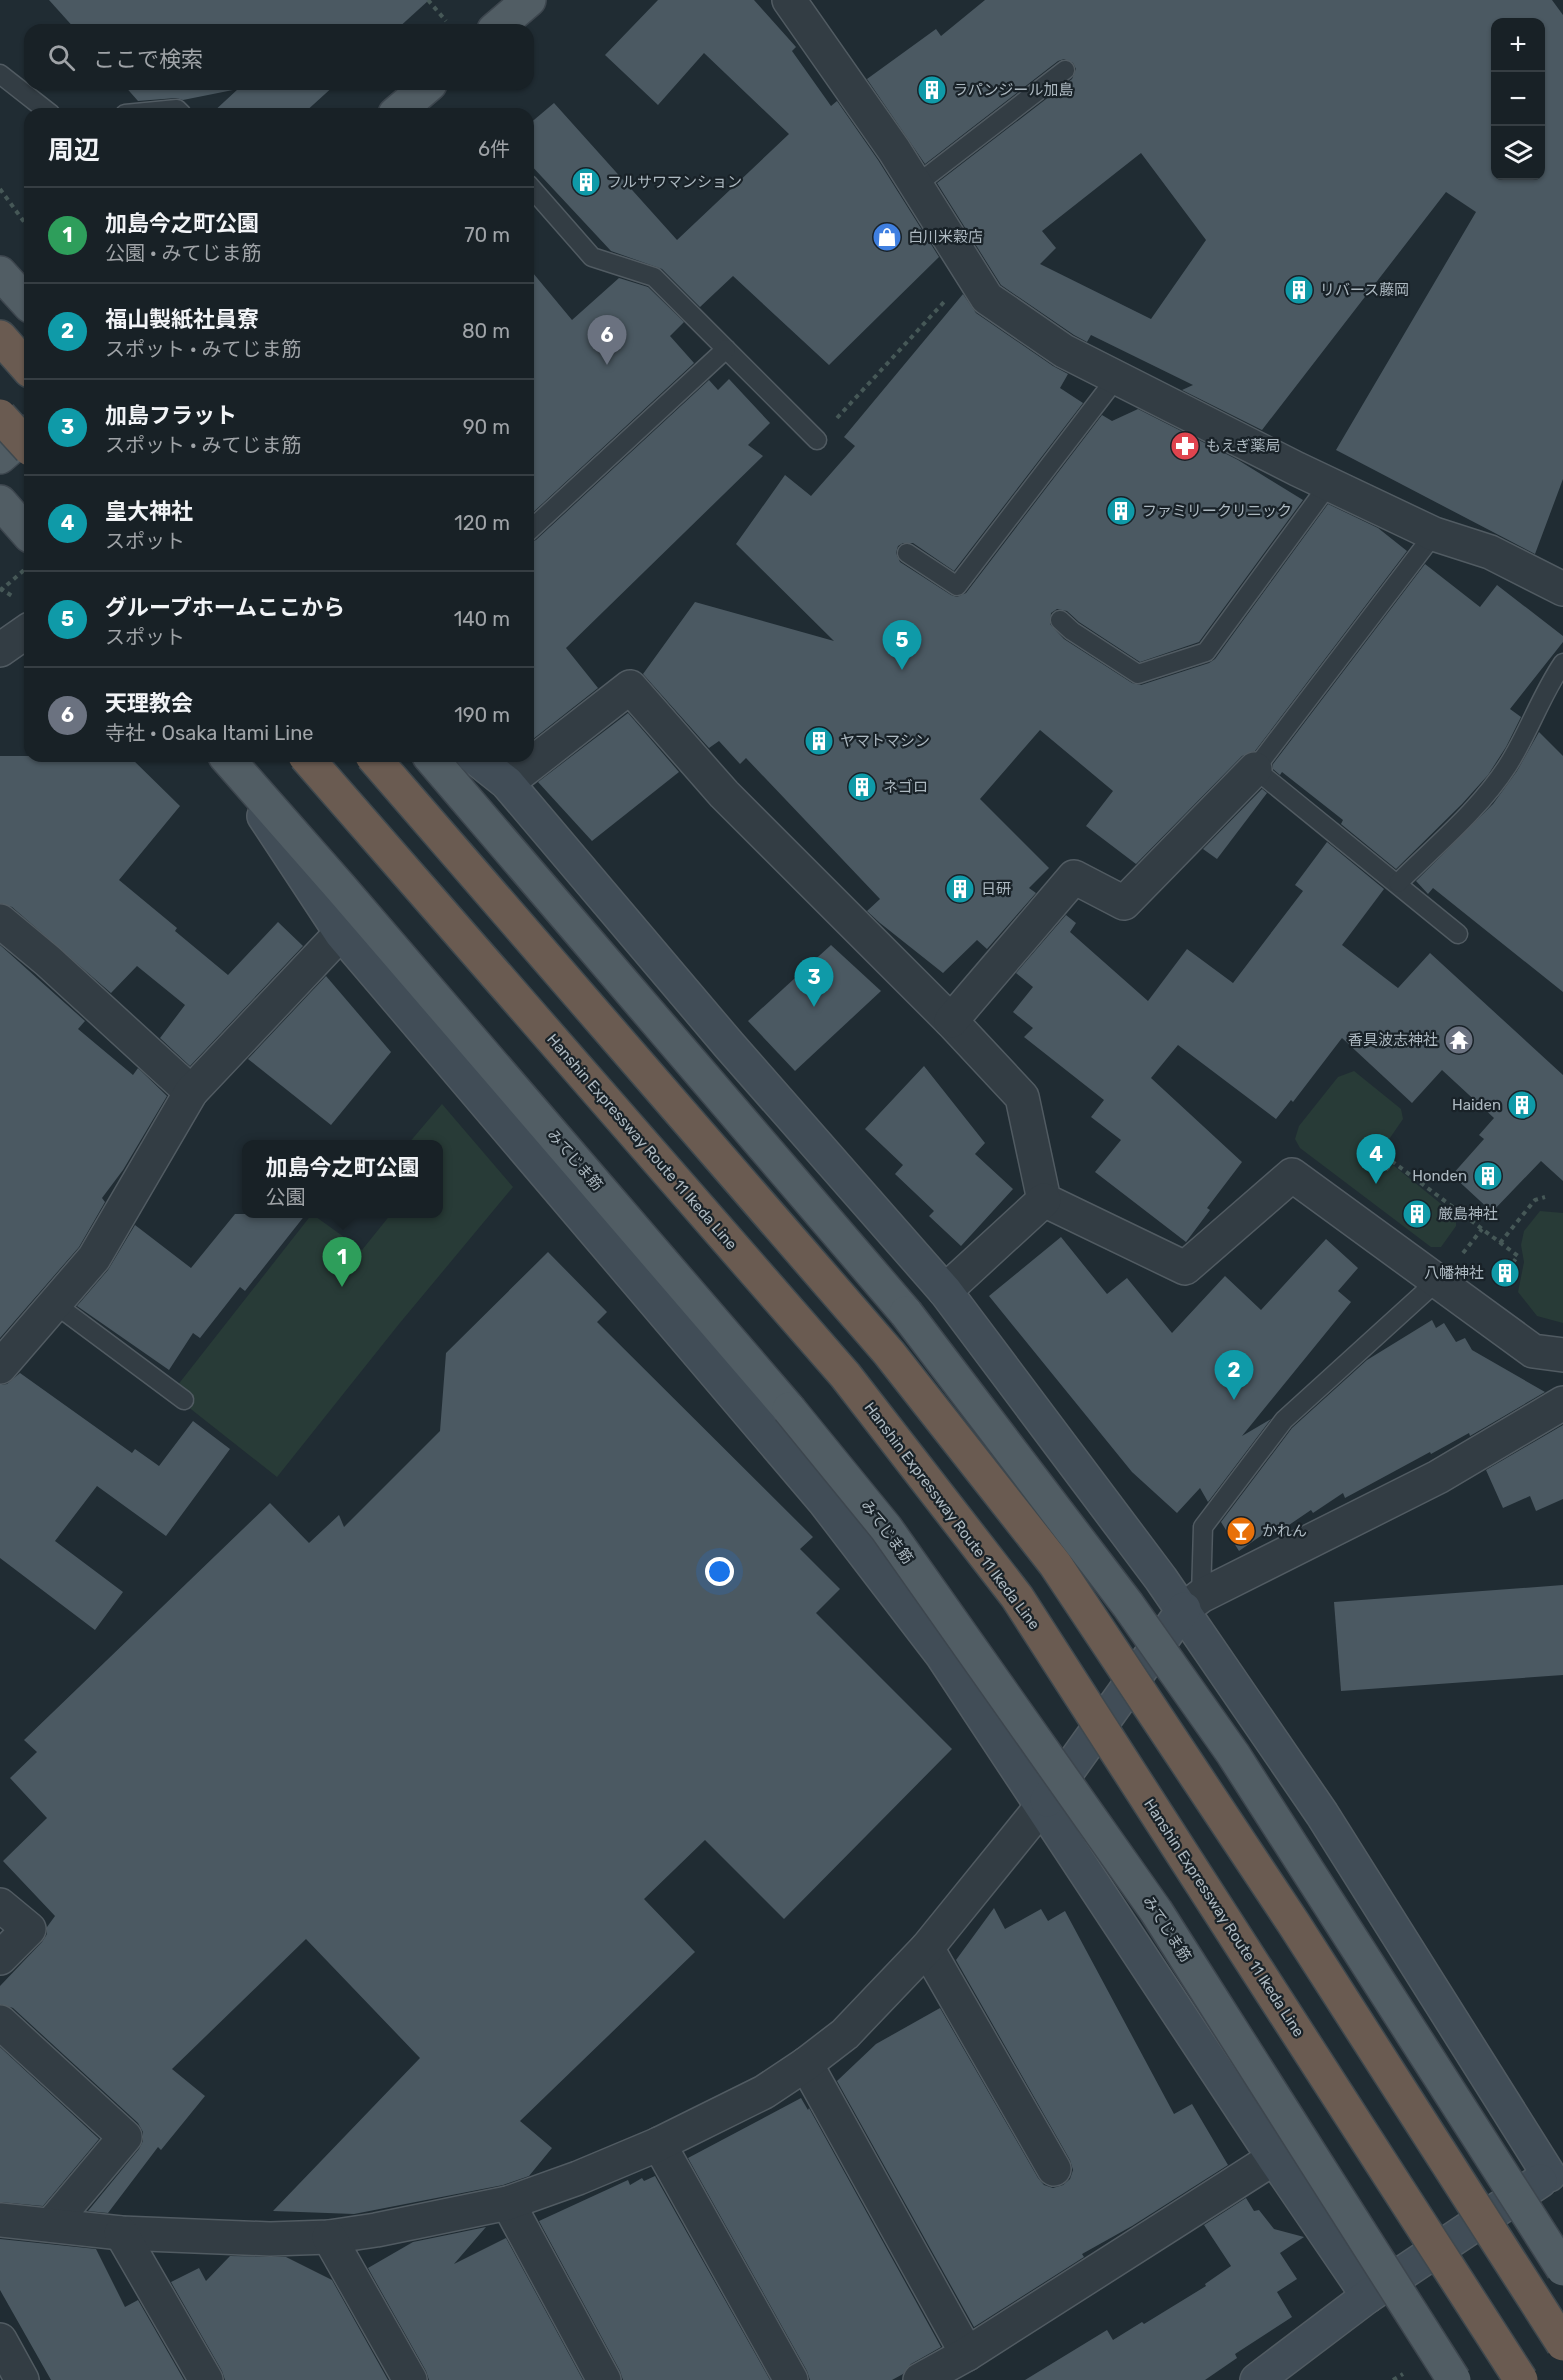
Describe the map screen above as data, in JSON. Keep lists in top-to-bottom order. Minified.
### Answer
{"streets":{"highway":["Hanshin Expressway Route 11 Ikeda Line"],"main road":["みてじま筋"]},"places":{"building":["ラパンジール加島","フルサワマンション","リバース藤岡","ファミリークリニック","ヤマトマシン","ネゴロ","日研","Haiden","Honden","厳島神社","八幡神社"],"shop":["白川米穀店"],"pharmacy":["もえぎ薬局"],"temple":["香具波志神社"],"bar":["かれん"]},"page":{"map_buttons":["+","−"],"search":"ここで検索","heading":["周辺","6件"],"list":[{"mark":"1","name":"加島今之町公園","note":"公園 · みてじま筋","value":"70 m"},{"mark":"2","name":"福山製紙社員寮","note":"スポット · みてじま筋","value":"80 m"},{"mark":"3","name":"加島フラット","note":"スポット · みてじま筋","value":"90 m"},{"mark":"4","name":"皇大神社","note":"スポット","value":"120 m"},{"mark":"5","name":"グループホームここから","note":"スポット","value":"140 m"},{"mark":"6","name":"天理教会","note":"寺社 · Osaka Itami Line","value":"190 m"}],"pins":["6","5","3","4","1","2"],"popup":["加島今之町公園","公園"]}}
